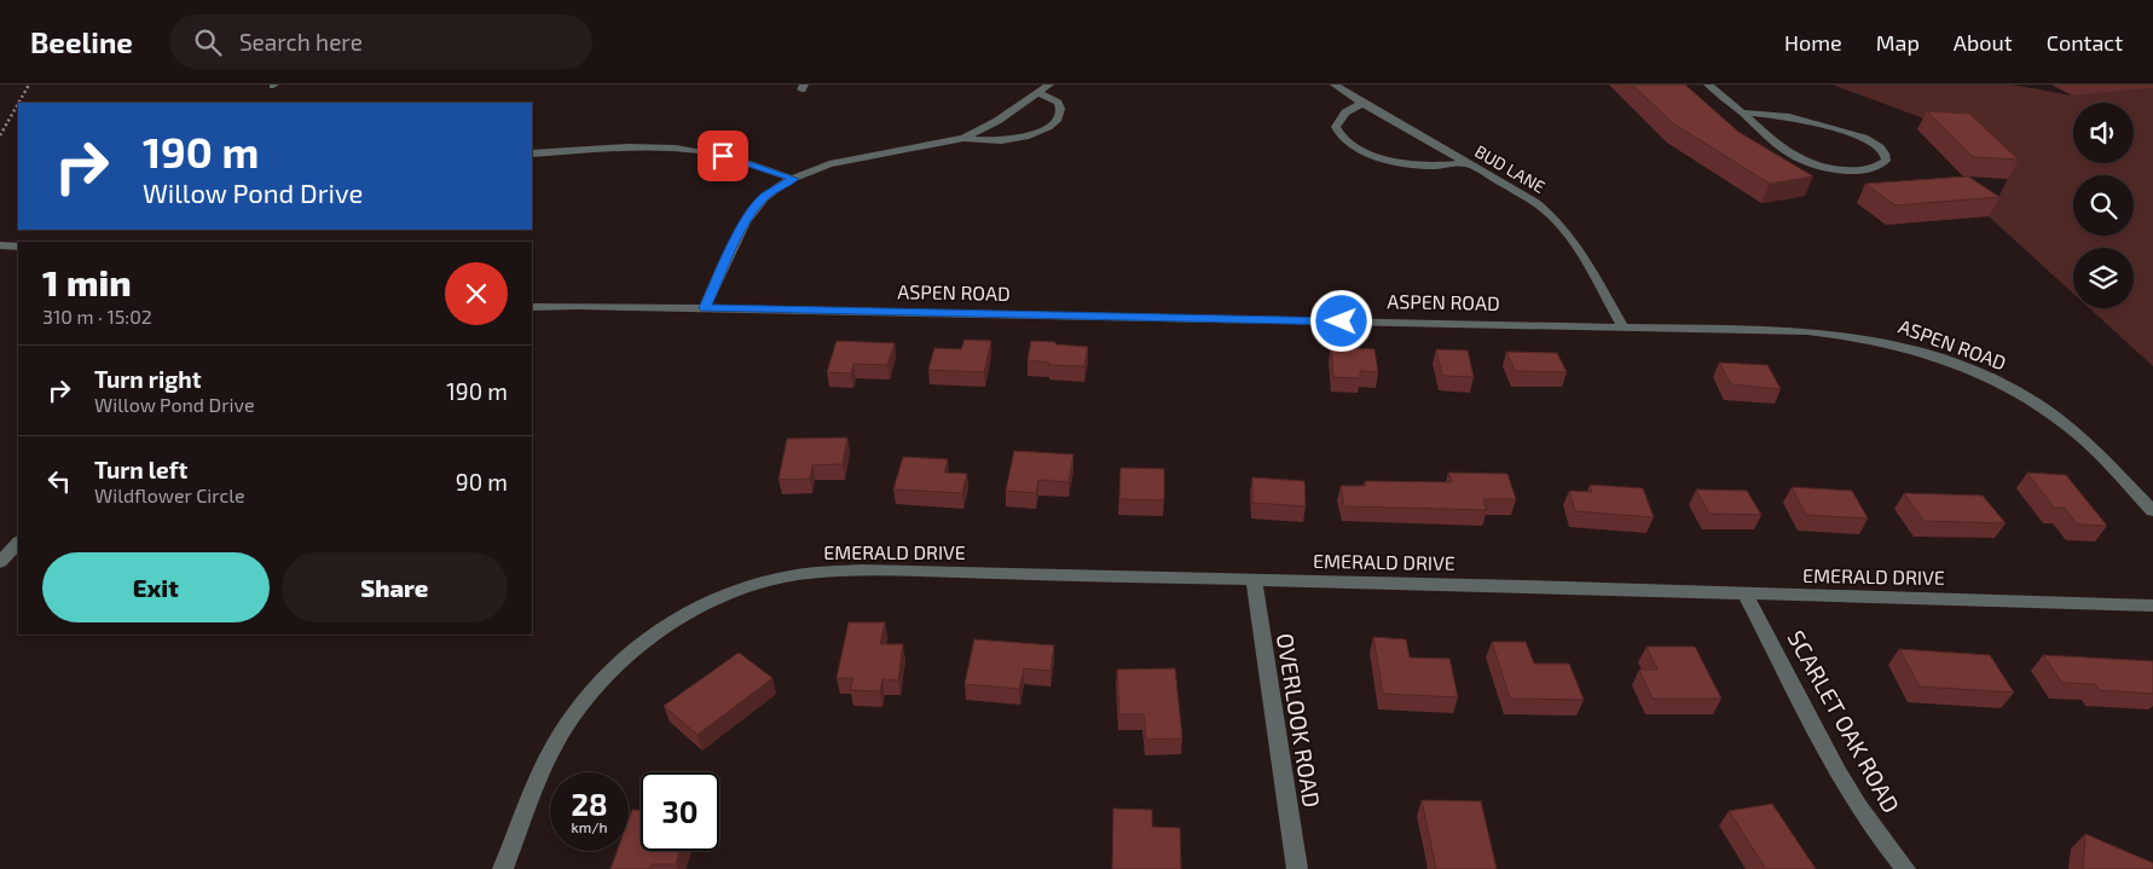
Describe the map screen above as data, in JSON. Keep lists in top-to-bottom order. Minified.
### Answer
{"streets":{"street":["BUD LANE","ASPEN ROAD","EMERALD DRIVE","OVERLOOK ROAD","SCARLET OAK ROAD"]},"crossings":[["BUD LANE","ASPEN ROAD"],["EMERALD DRIVE","OVERLOOK ROAD"],["EMERALD DRIVE","SCARLET OAK ROAD"]],"page":{"header":"Beeline","search":"Search here","nav":["Home","Map","About","Contact"],"turn":["190 m","Willow Pond Drive"],"heading":["1 min","310 m · 15:02"],"list":[{"name":"Turn right","note":"Willow Pond Drive","value":"190 m"},{"name":"Turn left","note":"Wildflower Circle","value":"90 m"}],"buttons":["Exit","Share"],"speed":"28 km/h","limit":"30"}}
